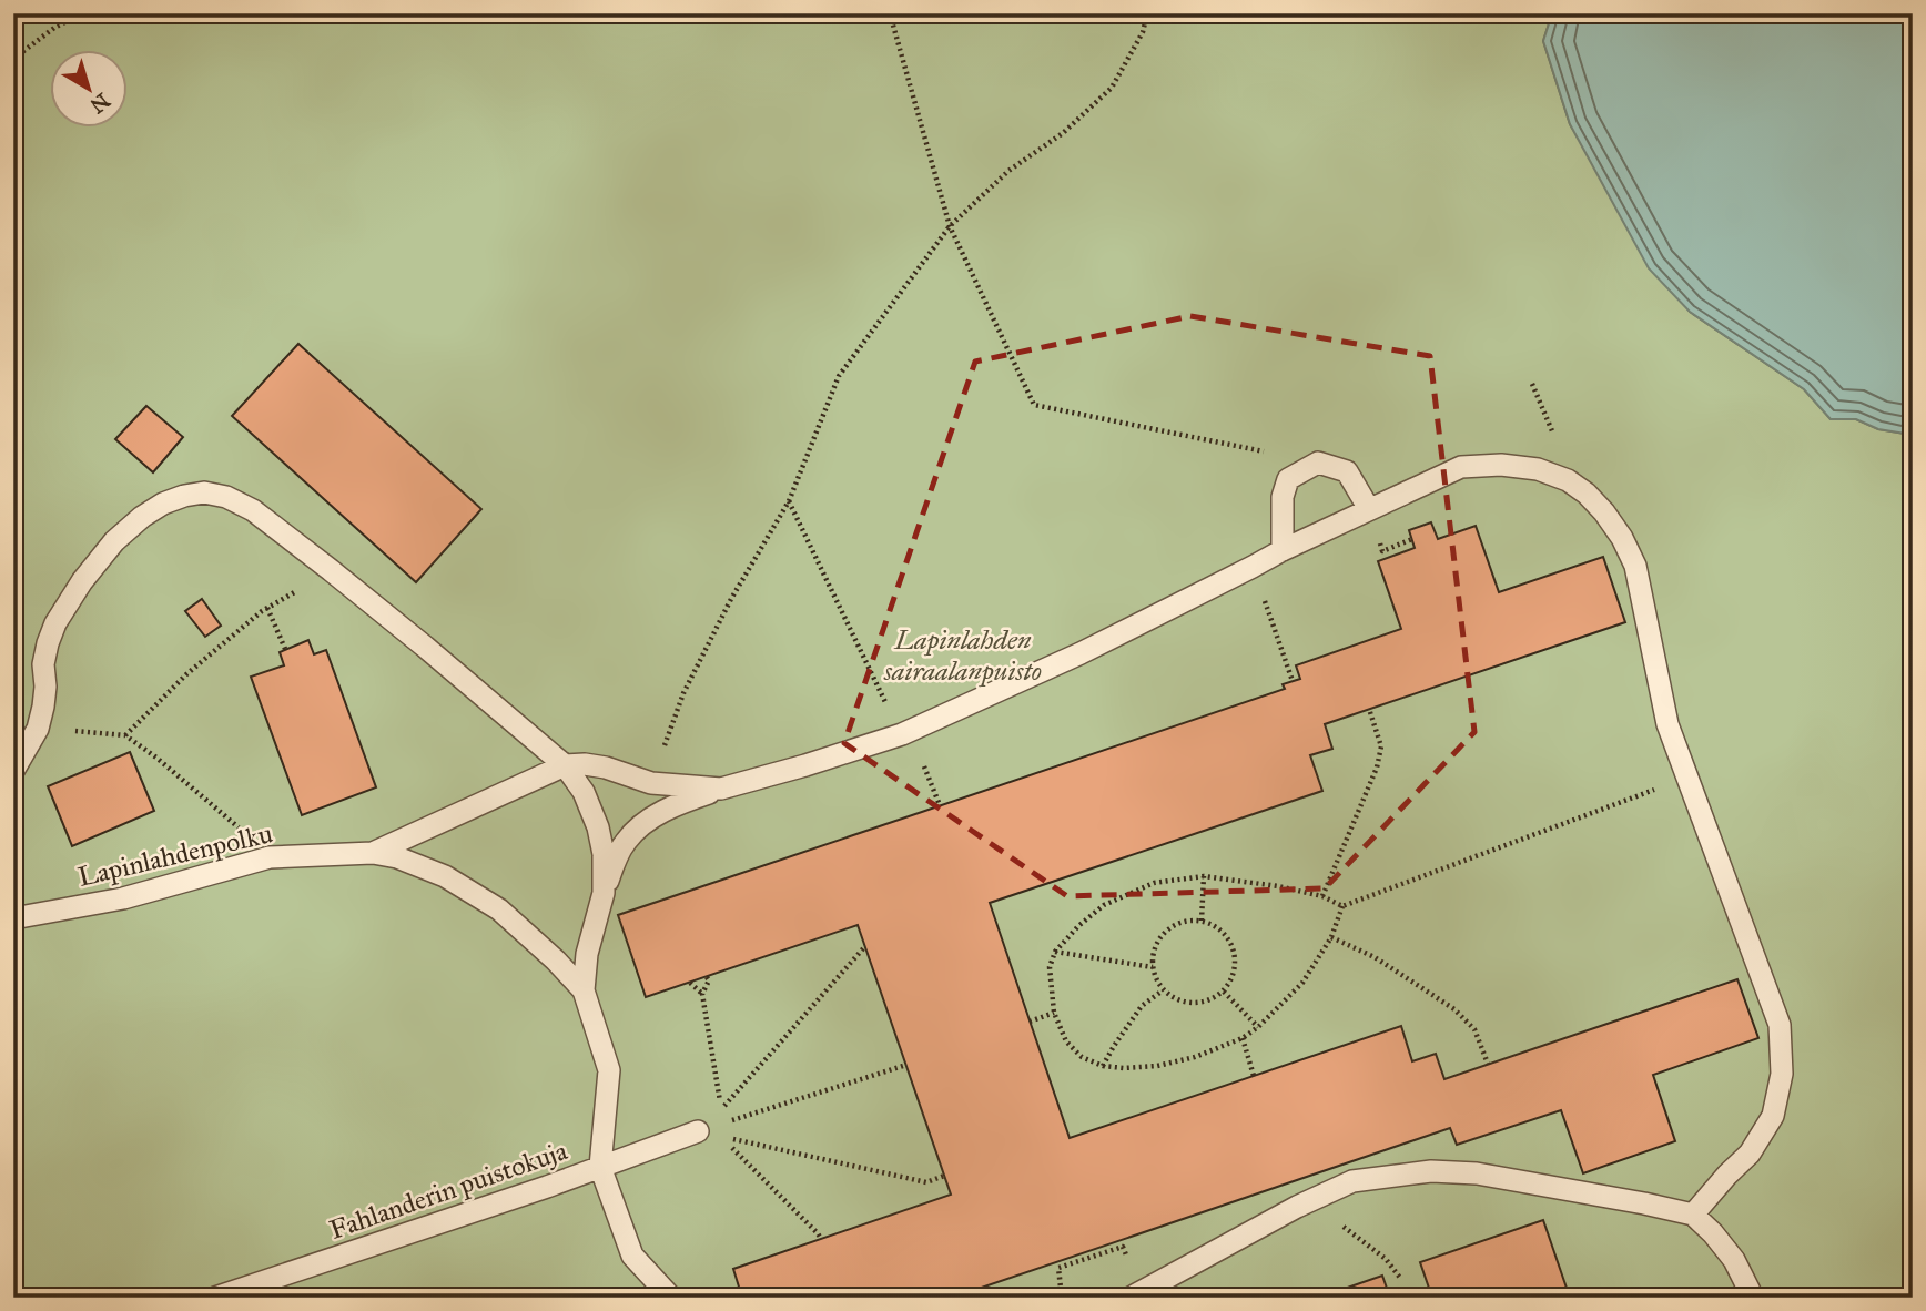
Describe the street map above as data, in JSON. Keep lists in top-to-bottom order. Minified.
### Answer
{"streets":{"lane":["Lapinlahdenpolku","Fahlanderin puistokuja"]},"parks":["Lapinlahden sairaalanpuisto"],"north":"bottom right"}
